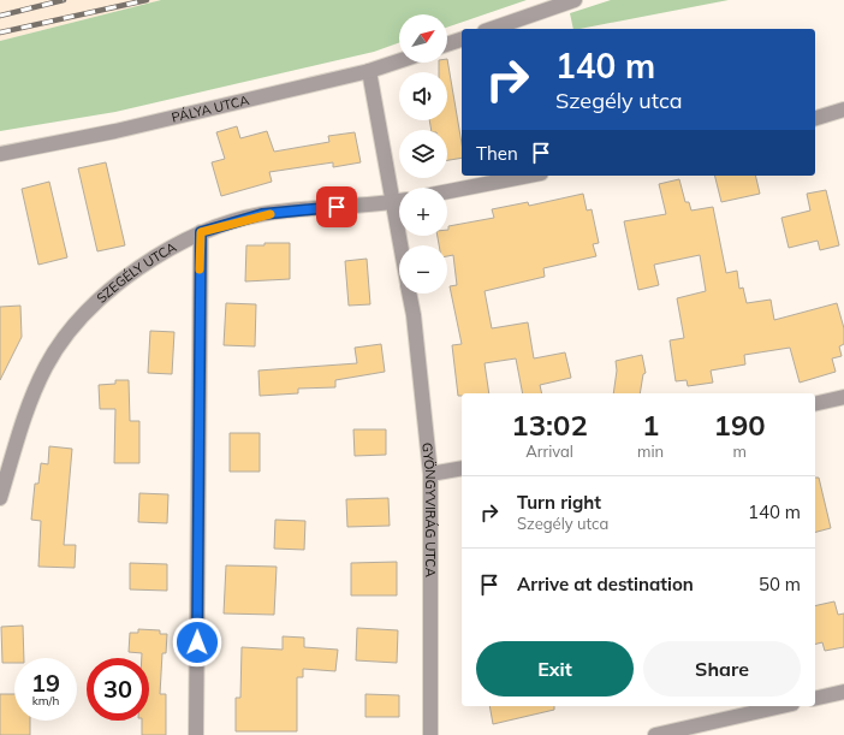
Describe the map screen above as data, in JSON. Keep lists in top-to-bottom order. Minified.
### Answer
{"streets":{"street":["PÁLYA UTCA","SZEGÉLY UTCA","GYÖNGYVIRÁG UTCA"]},"crossings":[["PÁLYA UTCA","GYÖNGYVIRÁG UTCA"],["SZEGÉLY UTCA","GYÖNGYVIRÁG UTCA"]],"north":"top right","page":{"map_buttons":["+","−"],"turn":["140 m","Szegély utca"],"then":"Then","eta":["13:02","Arrival","1","min","190","m"],"list":[{"name":"Turn right","note":"Szegély utca","value":"140 m"},{"name":"Arrive at destination","value":"50 m"}],"buttons":["Exit","Share"],"speed":"19 km/h","limit":"30"}}
